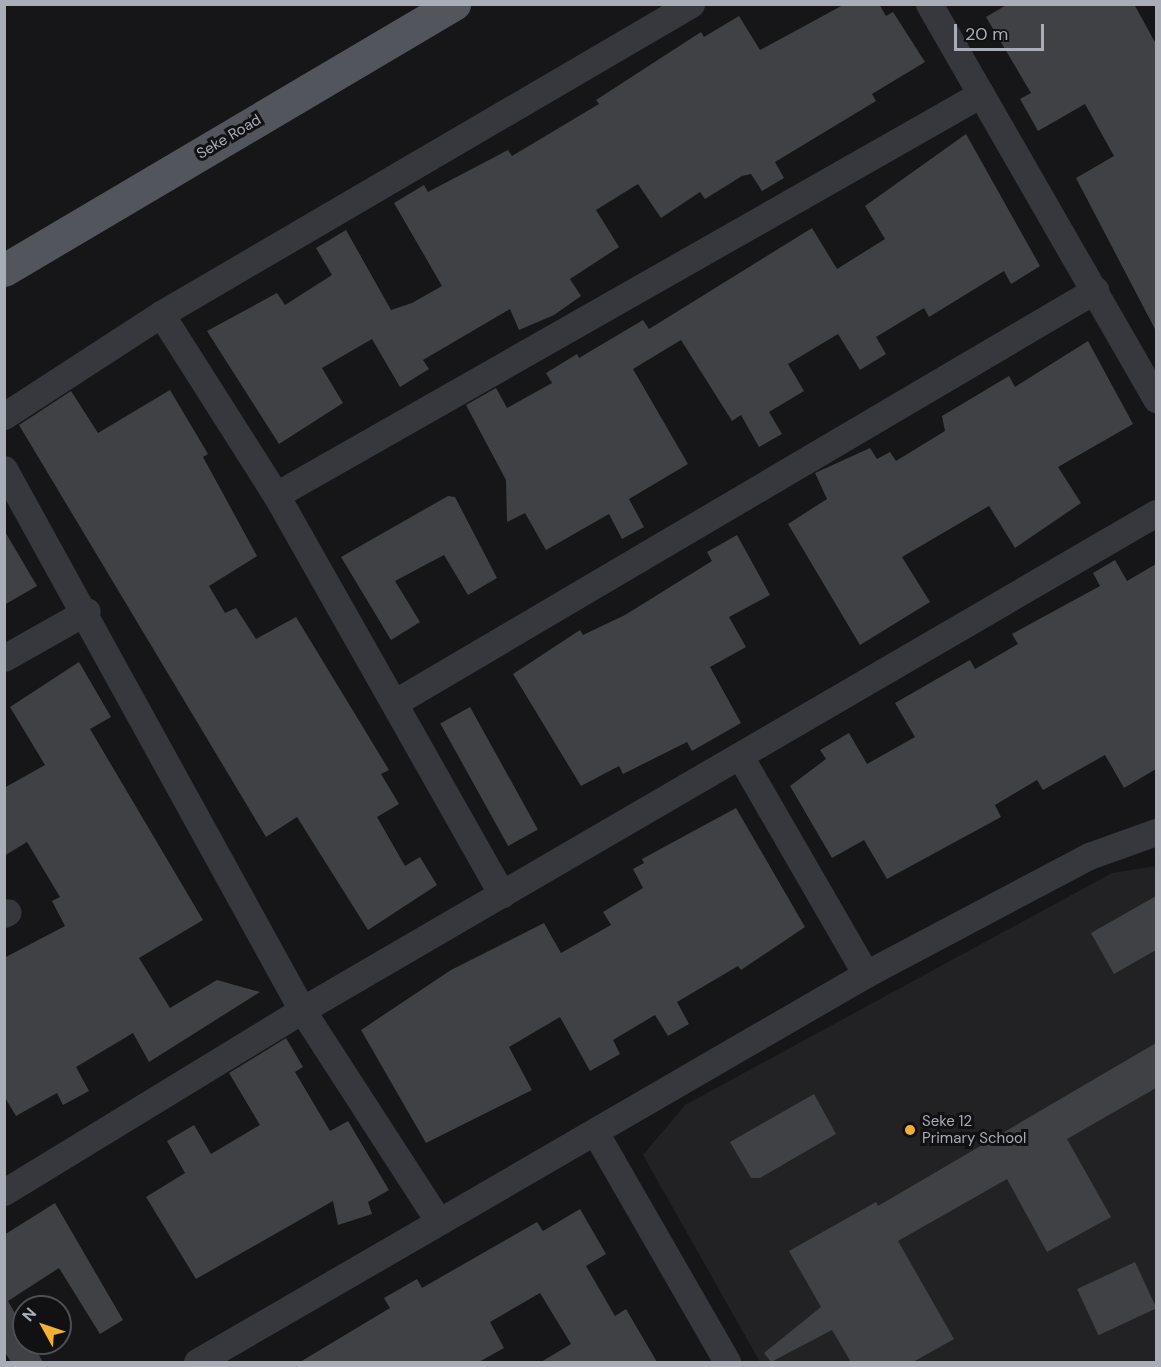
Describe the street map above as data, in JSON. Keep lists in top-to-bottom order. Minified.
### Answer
{"streets":{"main road":["Seke Road"]},"places":["Seke 12 Primary School"],"scale_bar":"20 m","north":"top left"}
